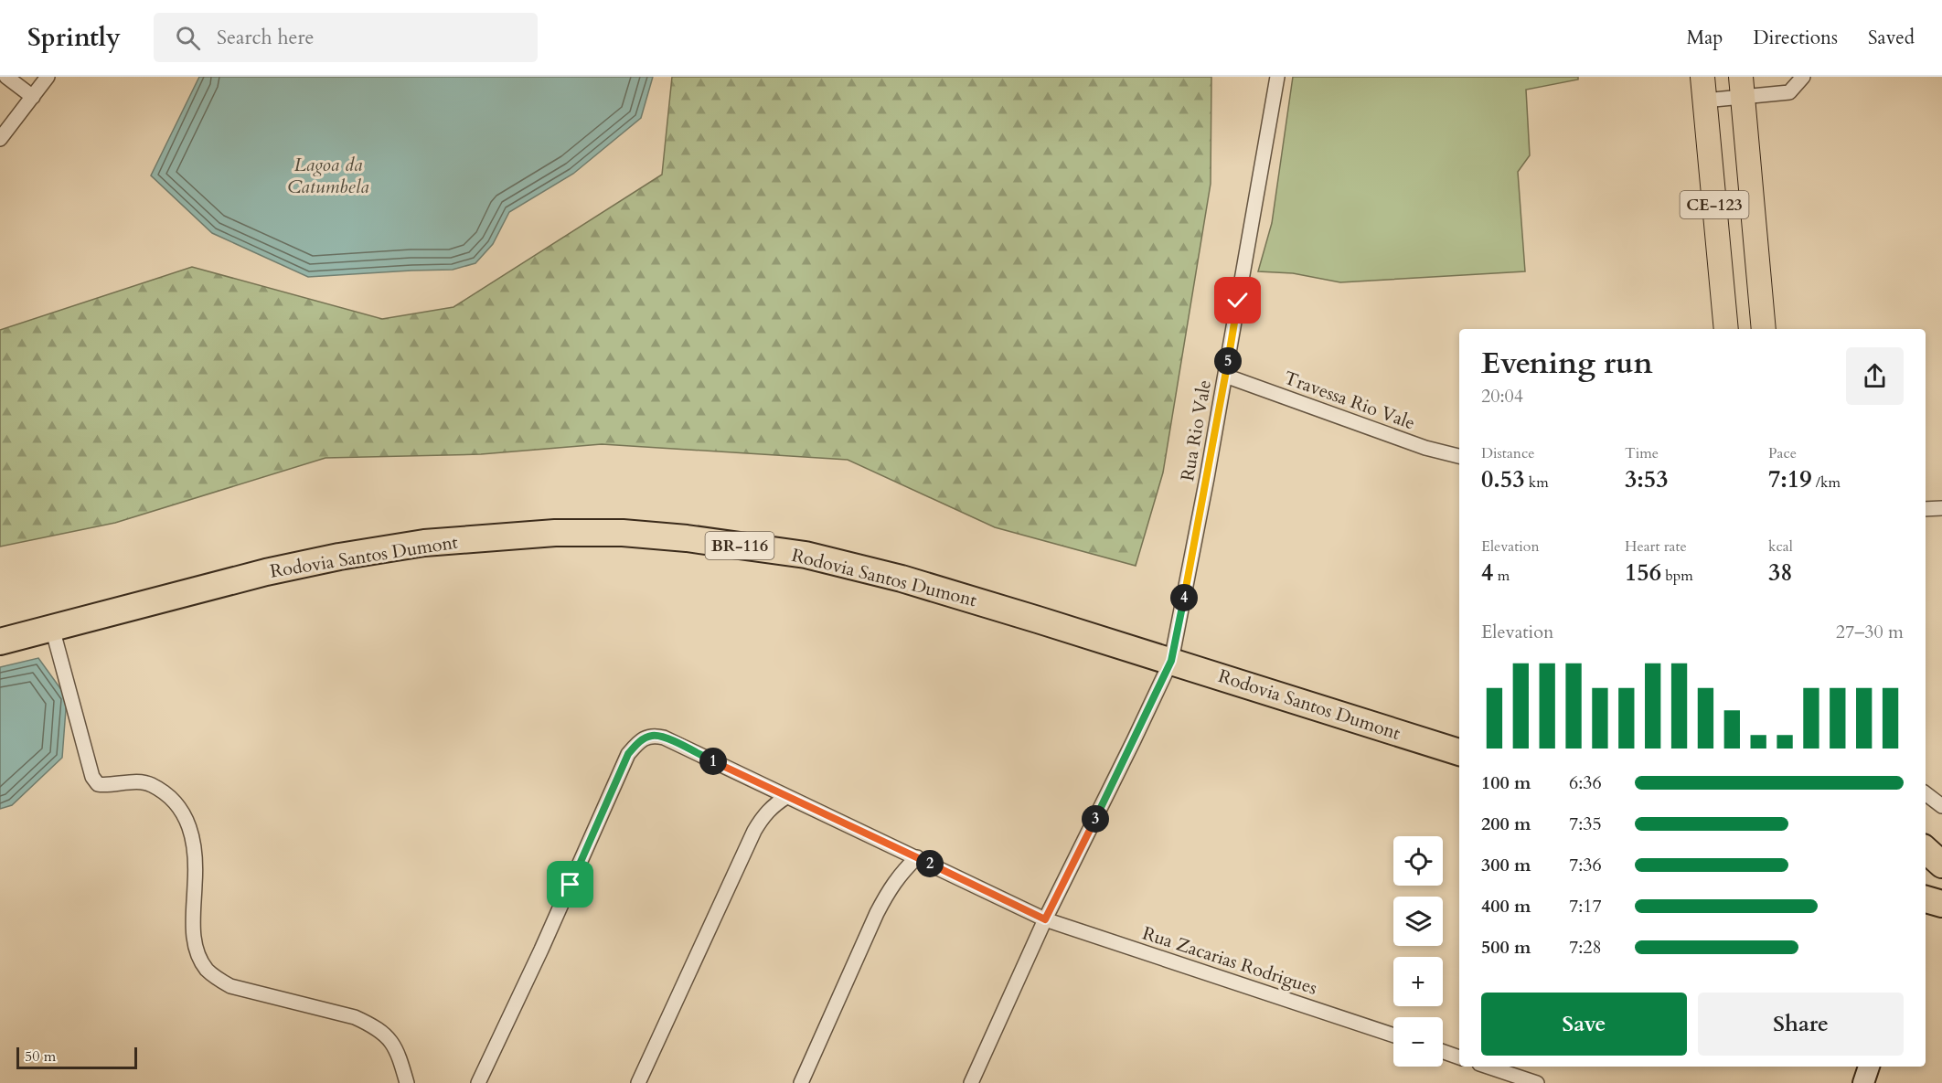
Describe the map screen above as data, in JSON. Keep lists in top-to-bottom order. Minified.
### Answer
{"streets":{"highway":["BR-116","Rodovia Santos Dumont"],"main road":["CE-123"],"street":["Travessa Rio Vale","Rua Rio Vale","Rua Zacarias Rodrigues"]},"crossings":[["Travessa Rio Vale","Rua Rio Vale"],["Rua Rio Vale","Rodovia Santos Dumont"],["Rua Rio Vale","Rua Zacarias Rodrigues"]],"water":["Lagoa da Catumbela"],"scale_bar":"50 m","page":{"header":"Sprintly","search":"Search here","nav":["Map","Directions","Saved"],"heading":["Evening run","20:04"],"pins":["5","4","1","3","2"],"stats":[["Distance","0.53 km"],["Time","3:53"],["Pace","7:19 /km"],["Elevation","4 m"],["Heart rate","156 bpm"],["kcal","38"]],"chart":["Elevation","27–30 m"],"list":[{"name":"100 m","note":"6:36"},{"name":"200 m","note":"7:35"},{"name":"300 m","note":"7:36"},{"name":"400 m","note":"7:17"},{"name":"500 m","note":"7:28"}],"map_buttons":["+","−"],"buttons":["Save","Share"],"scale":"50 m"}}
